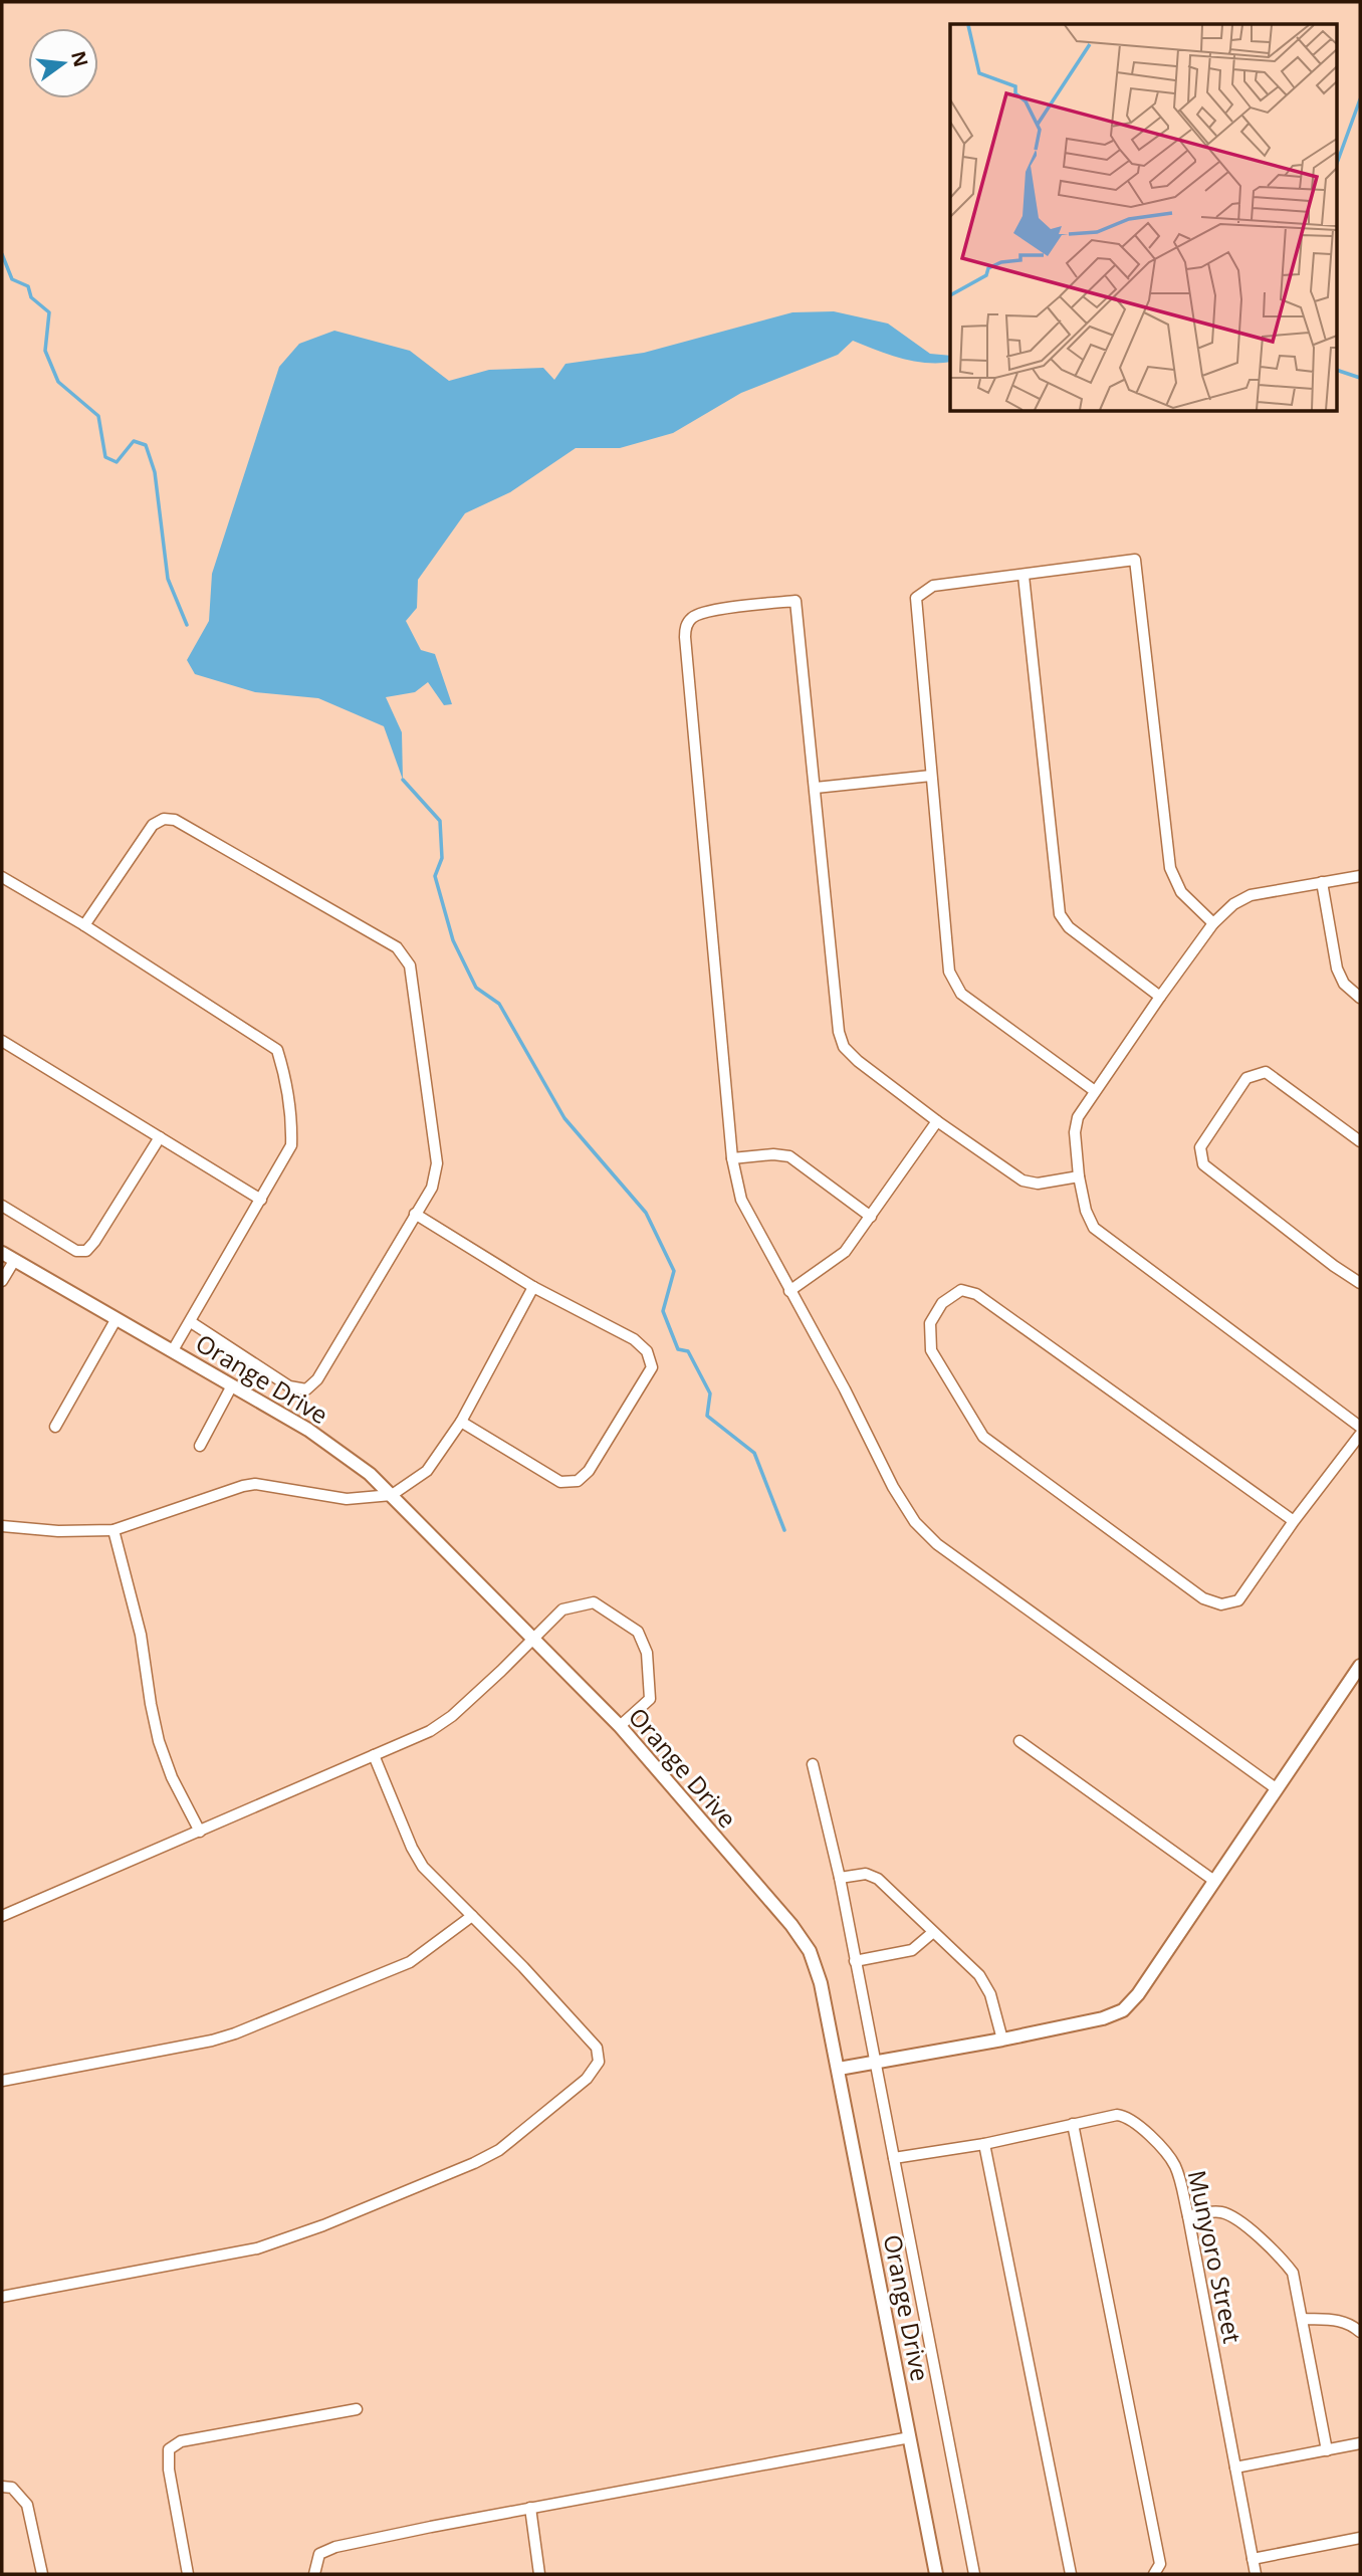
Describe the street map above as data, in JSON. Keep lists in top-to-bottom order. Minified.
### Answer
{"streets":{"street":["Orange Drive","Munyoro Street"]},"north":"right"}
